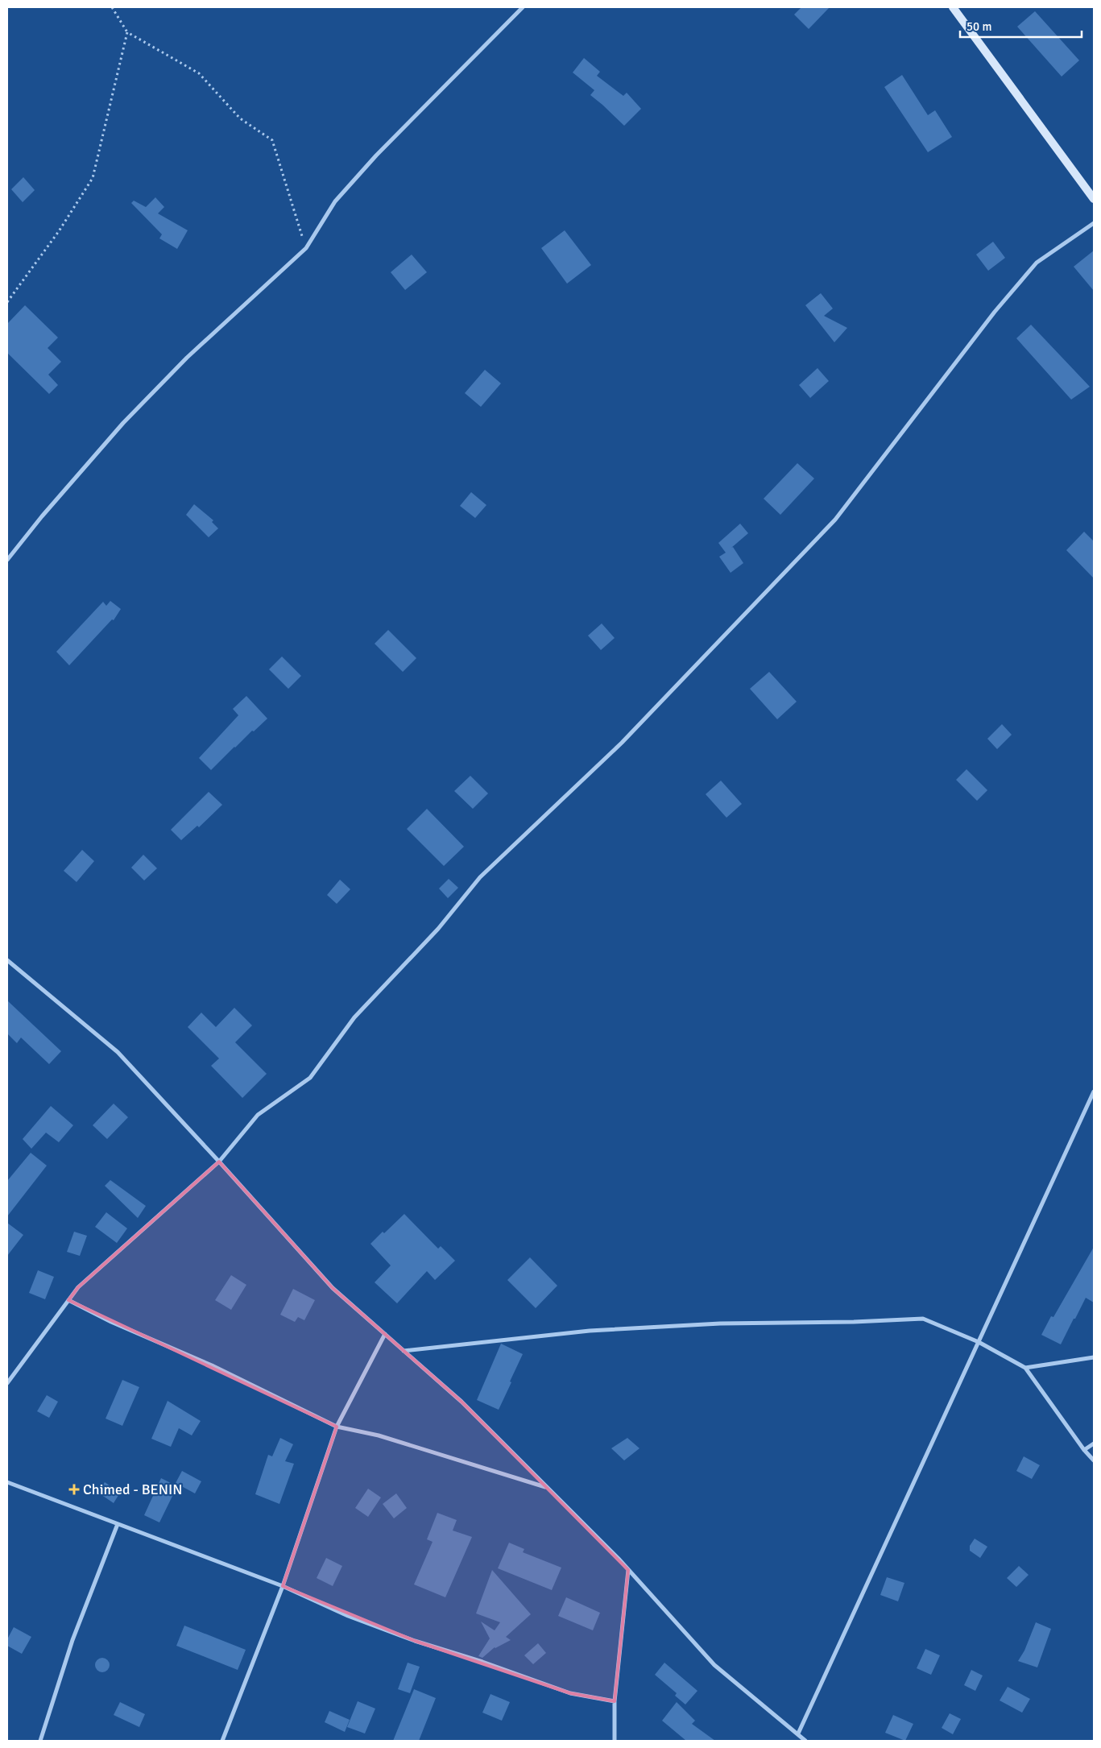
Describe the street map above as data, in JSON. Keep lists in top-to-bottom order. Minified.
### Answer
{"places":{"health":["Chimed - BENIN"]},"scale_bar":"50 m"}
